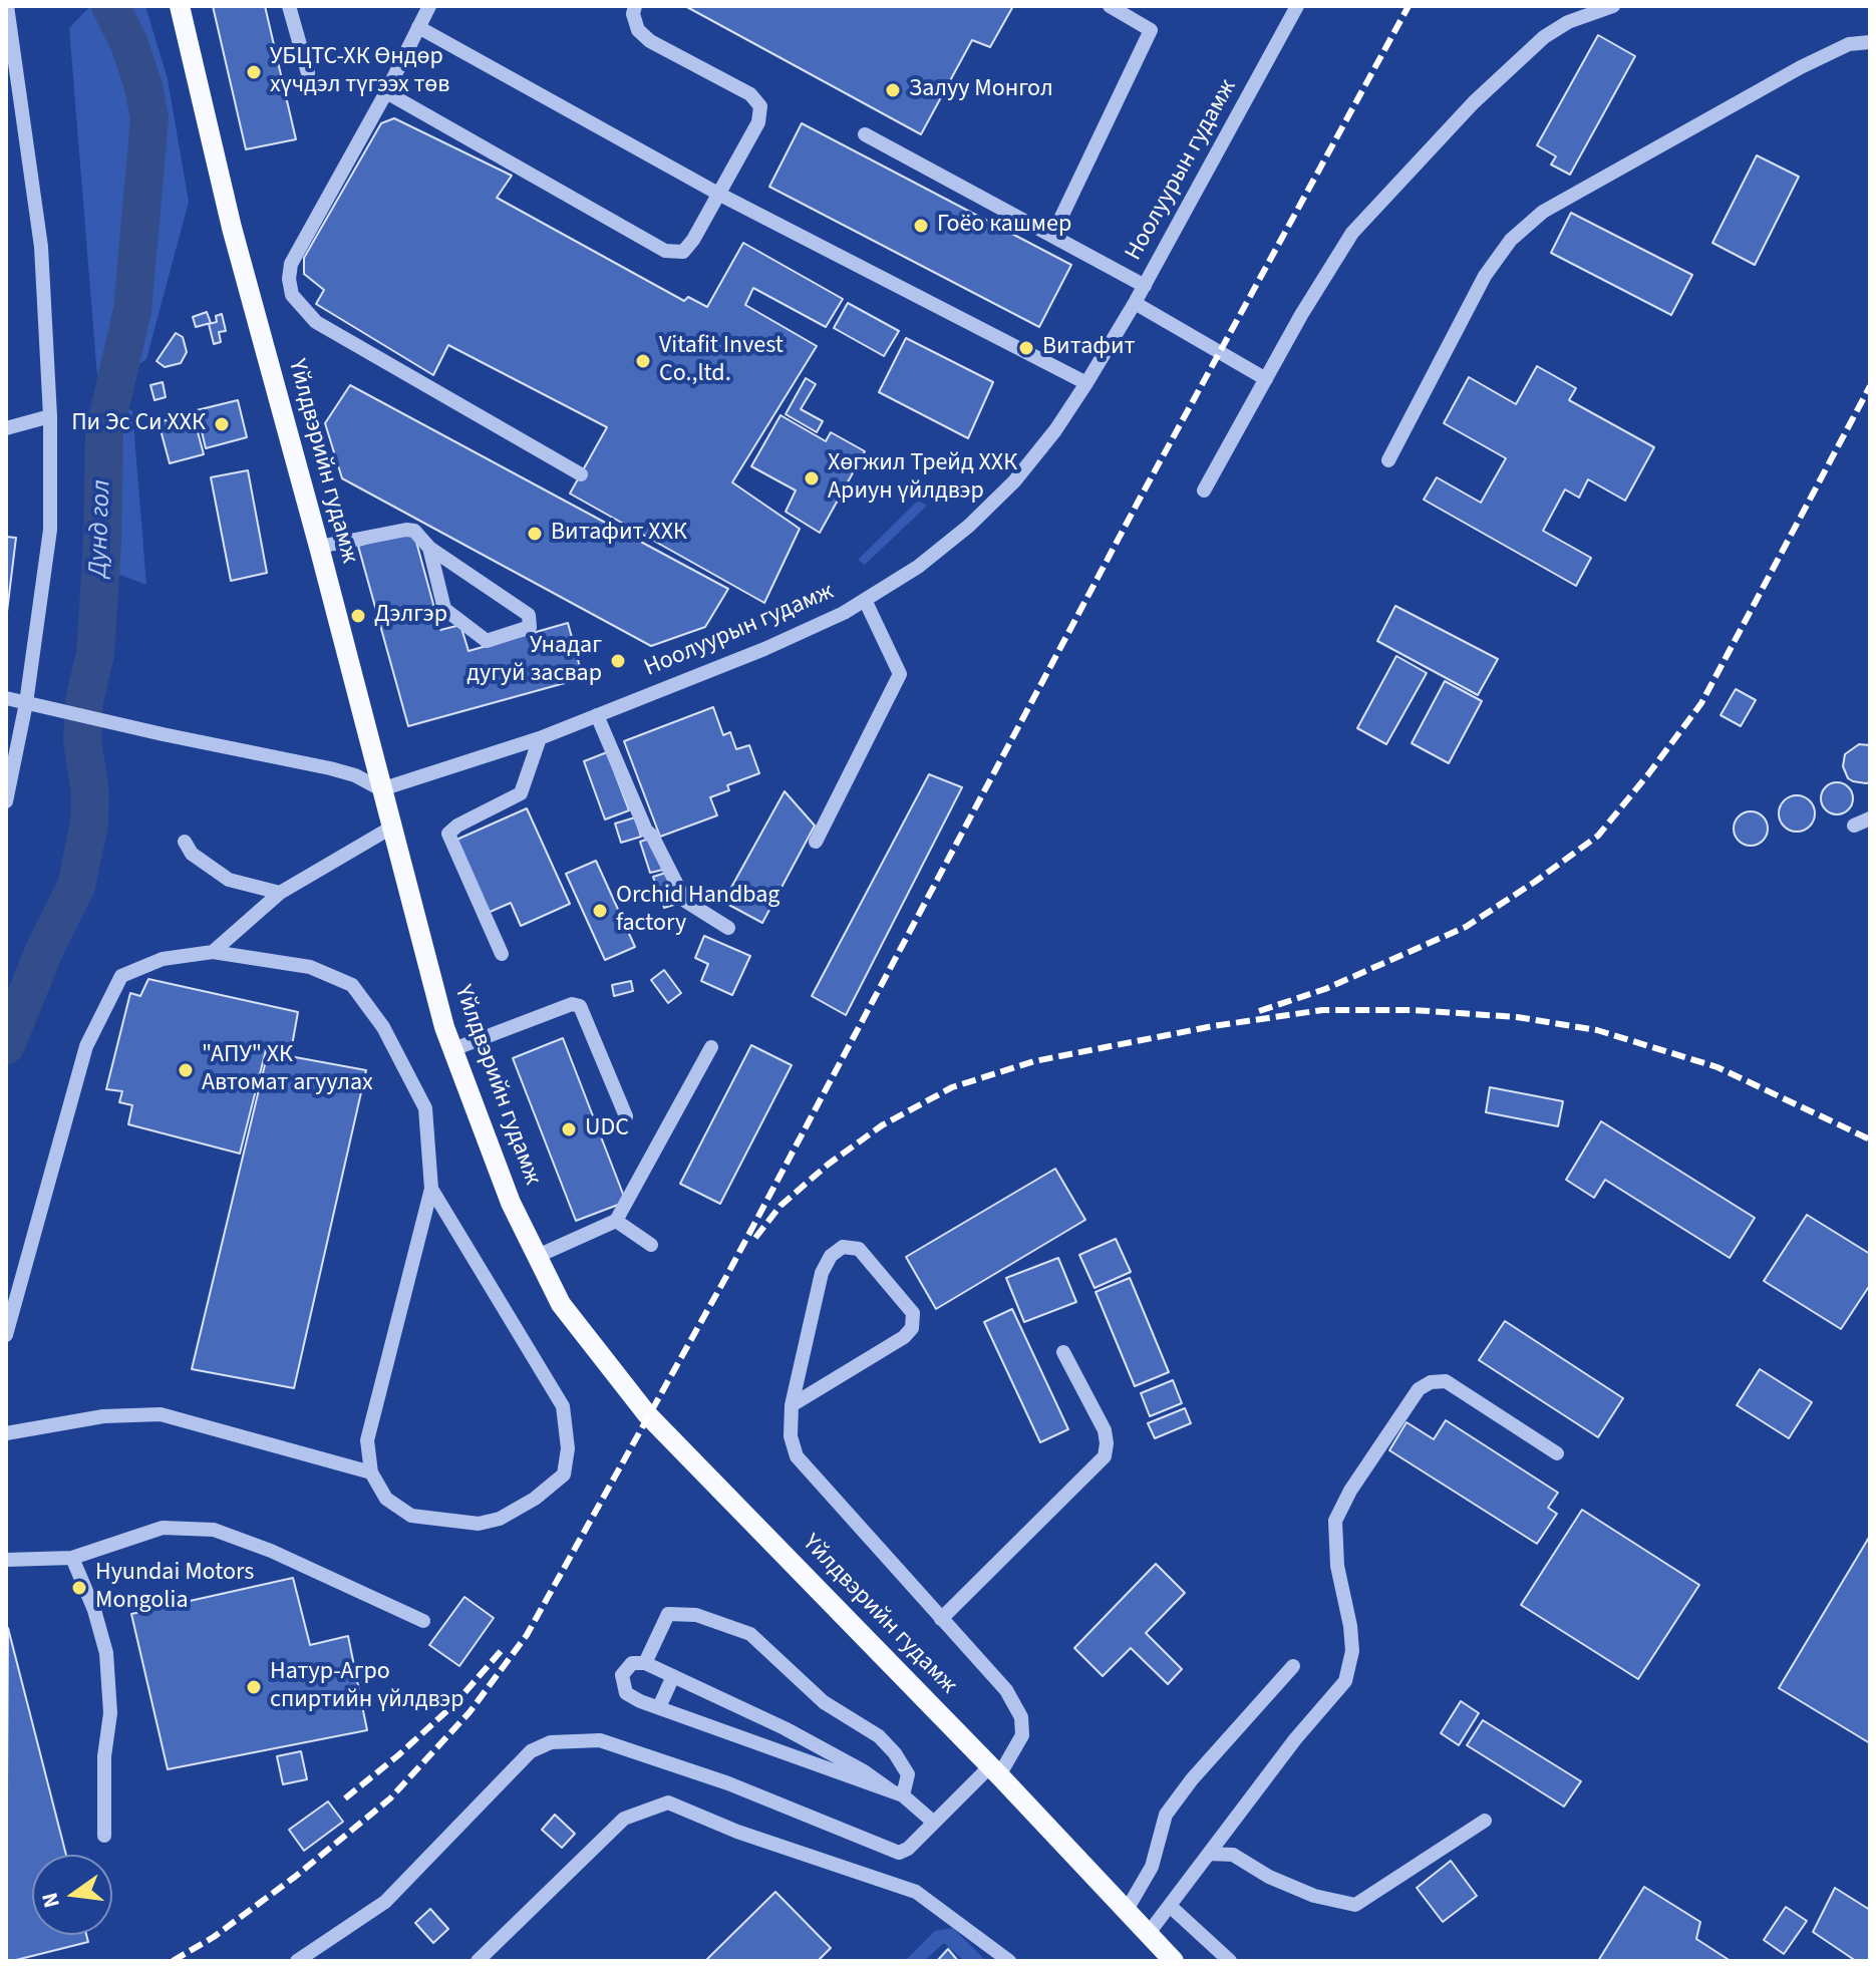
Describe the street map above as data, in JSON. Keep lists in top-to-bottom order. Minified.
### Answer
{"streets":{"main road":["Yйлдвэрийн гудамж"],"street":["Ноолуурын гудамж"]},"crossings":[["Ноолуурын гудамж","Yйлдвэрийн гудамж"]],"water":["Дунд гол"],"places":["УБЦТС-ХК Өндөр хүчдэл түгээх төв","Залуу Монгол","Гоёо кашмер","Витафит","Vitafit Invest Co.,ltd.","Пи Эс Си ХХК","Хөгжил Трейд ХХК Ариун үйлдвэр","Витафит ХХК","Дэлгэр","Унадаг дугуй засвар","Orchid Handbag factory","\"АПУ\" ХК Автомат агуулах","UDC","Hyundai Motors Mongolia","Натур-Агро спиртийн үйлдвэр"],"north":"left"}
